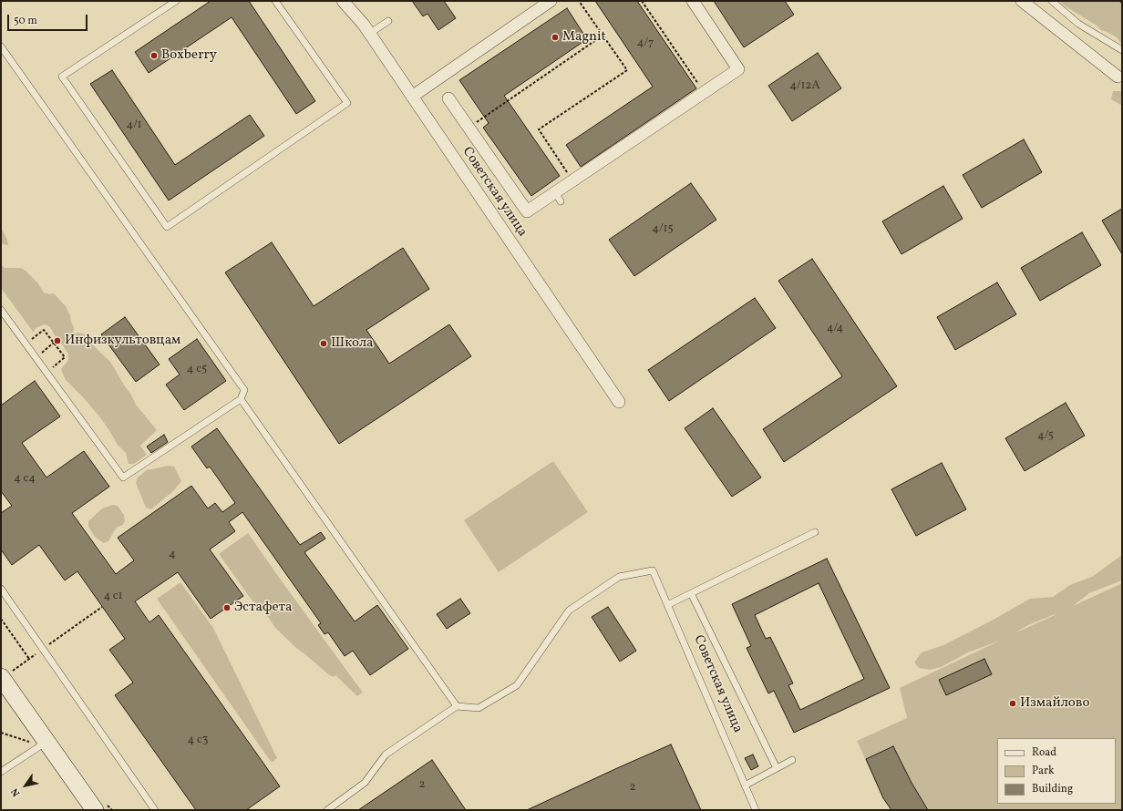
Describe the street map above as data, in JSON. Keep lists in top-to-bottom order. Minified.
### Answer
{"streets":{"street":["Советская улица"]},"places":["Magnit","Boxberry","Инфизкультовцам","Школа","Эстафета","Измайлово"],"house_numbers":["4/7","4/12А","4/1","4/15","4/4","4 c5","4/5","4 с4","4","4 с1","4 с3","2","2"],"legend":["Road","Park","Building"],"scale_bar":"50 m","north":"bottom left"}
